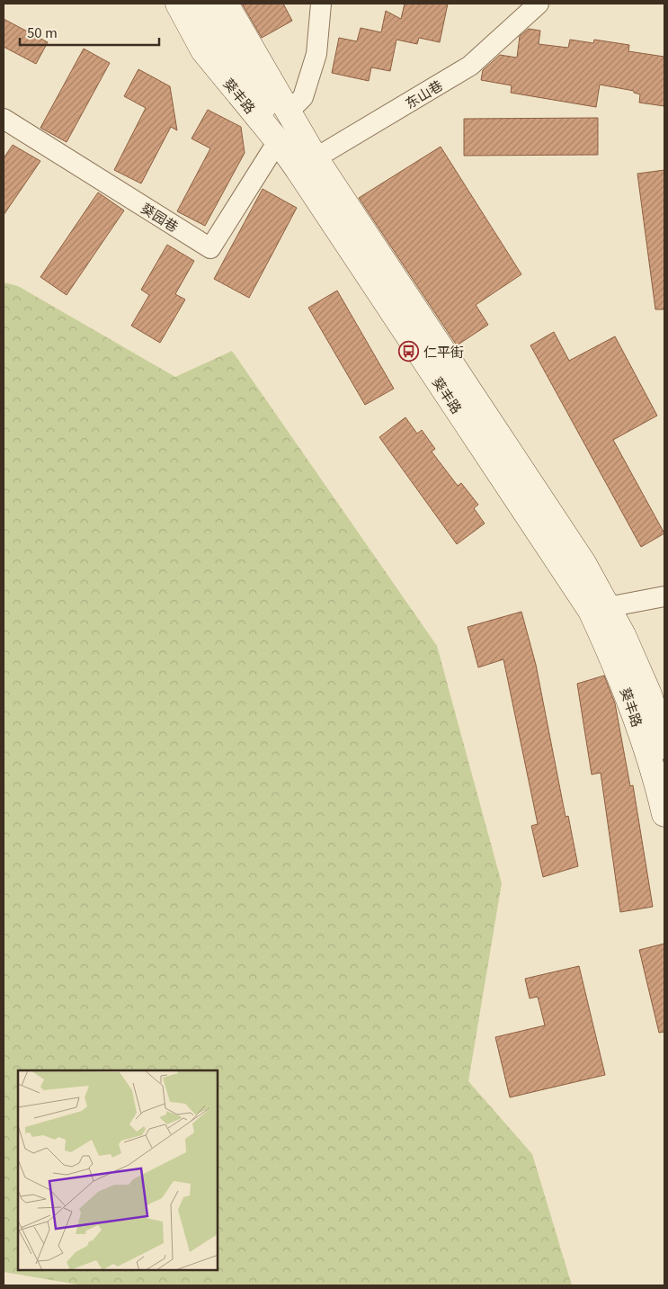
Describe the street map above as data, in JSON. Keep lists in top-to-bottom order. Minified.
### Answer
{"streets":{"main road":["葵丰路"],"street":["东山巷","葵园巷"]},"crossings":[["东山巷","葵丰路"],["葵丰路","葵园巷"]],"places":{"bus stop":["仁平街"]},"scale_bar":"50 m"}
